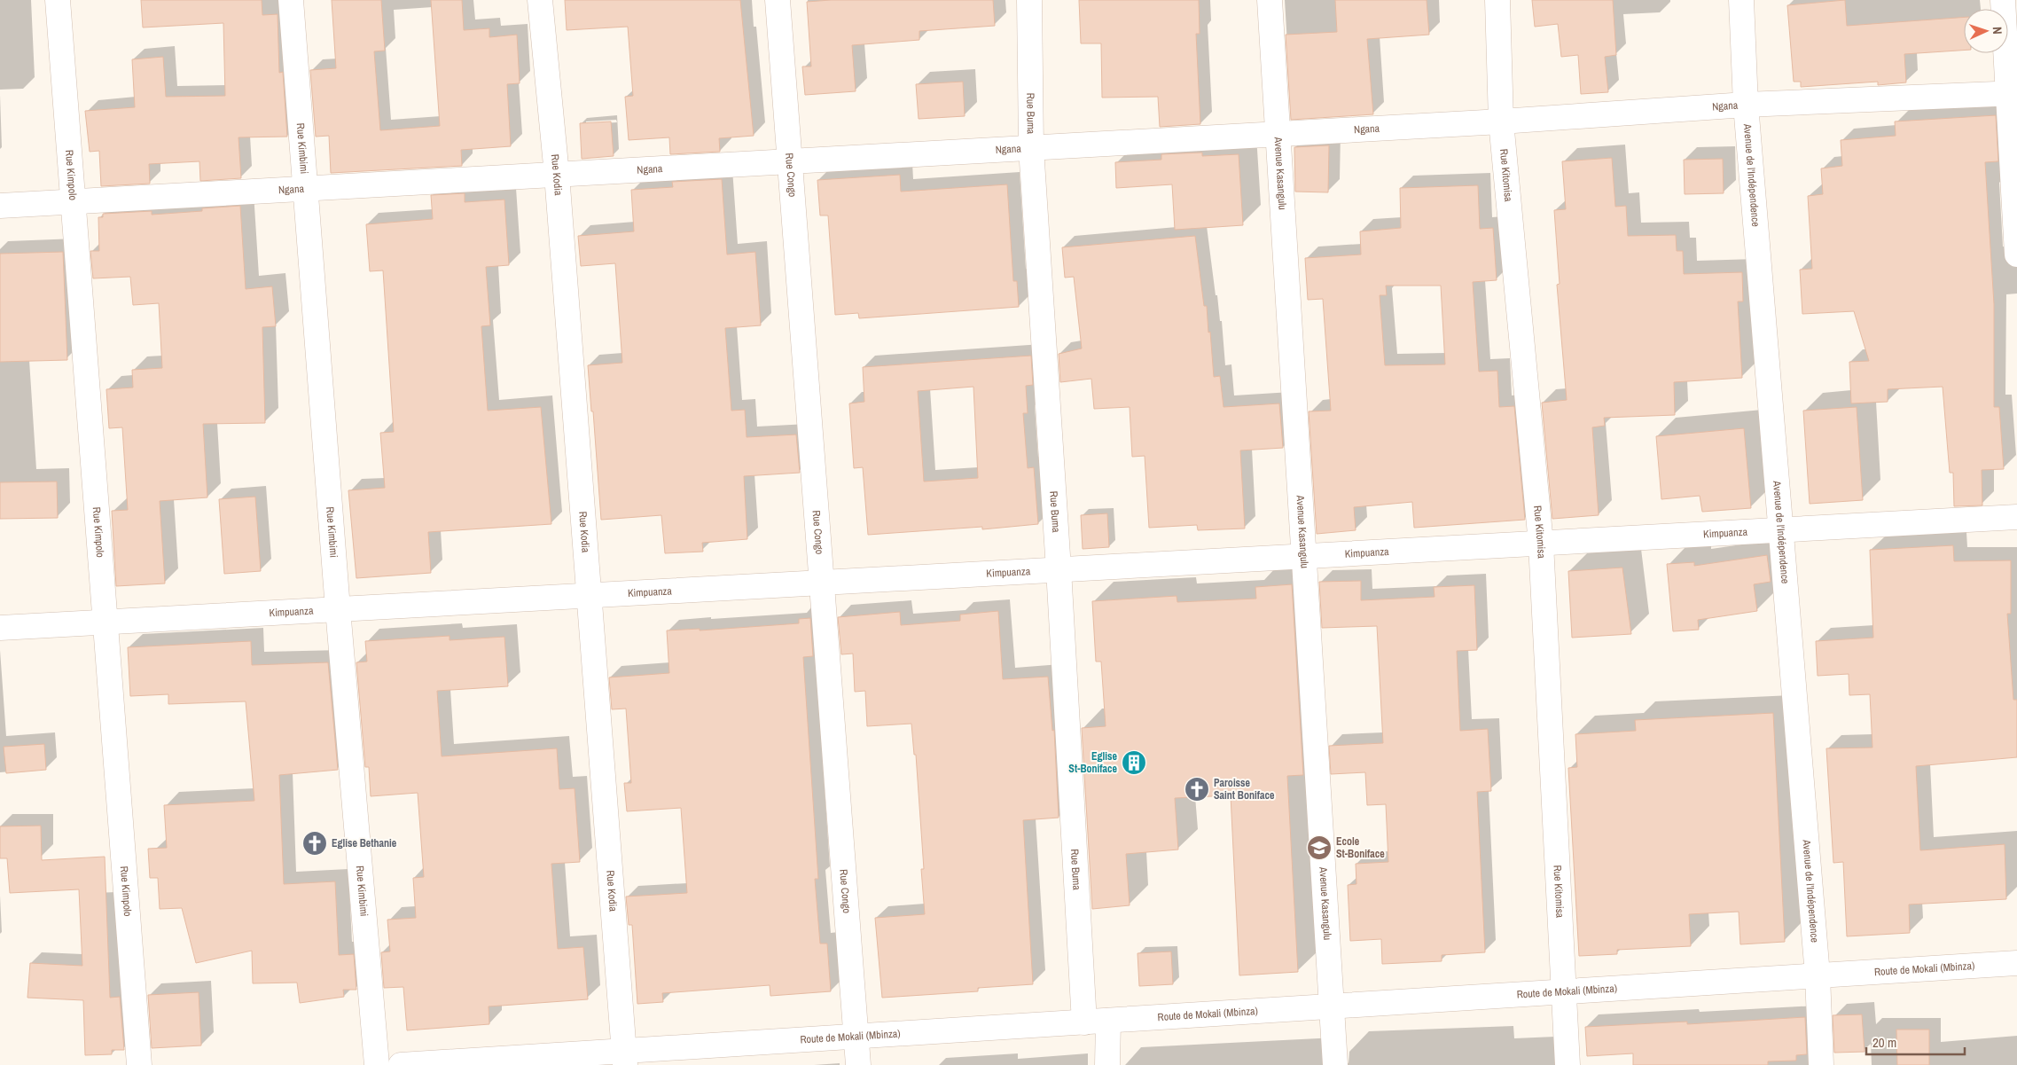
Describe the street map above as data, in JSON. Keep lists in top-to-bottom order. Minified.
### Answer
{"streets":{"street":["Ngana","Rue Buma","Rue Kimbimi","Avenue Kasangulu","Rue Kimpolo","Rue Kodia","Rue Congo","Rue Kitomisa","Avenue de l'Indépendence","Kimpuanza","Route de Mokali (Mbinza)"]},"crossings":[["Ngana","Rue Buma"],["Ngana","Rue Kimbimi"],["Ngana","Avenue Kasangulu"],["Ngana","Rue Kimpolo"],["Ngana","Rue Kodia"],["Ngana","Rue Congo"],["Ngana","Rue Kitomisa"],["Ngana","Avenue de l'Indépendence"],["Rue Buma","Kimpuanza"],["Rue Buma","Route de Mokali (Mbinza)"],["Rue Kimbimi","Kimpuanza"],["Avenue Kasangulu","Kimpuanza"],["Avenue Kasangulu","Route de Mokali (Mbinza)"],["Rue Kimpolo","Kimpuanza"],["Rue Kodia","Kimpuanza"],["Rue Kodia","Route de Mokali (Mbinza)"],["Rue Congo","Kimpuanza"],["Rue Congo","Route de Mokali (Mbinza)"],["Rue Kitomisa","Kimpuanza"],["Rue Kitomisa","Route de Mokali (Mbinza)"],["Avenue de l'Indépendence","Kimpuanza"],["Avenue de l'Indépendence","Route de Mokali (Mbinza)"]],"places":{"building":["Eglise St-Boniface"],"church":["Paroisse Saint Boniface","Eglise Bethanie"],"school or university":["Ecole St-Boniface"]},"scale_bar":"20 m","north":"right"}
